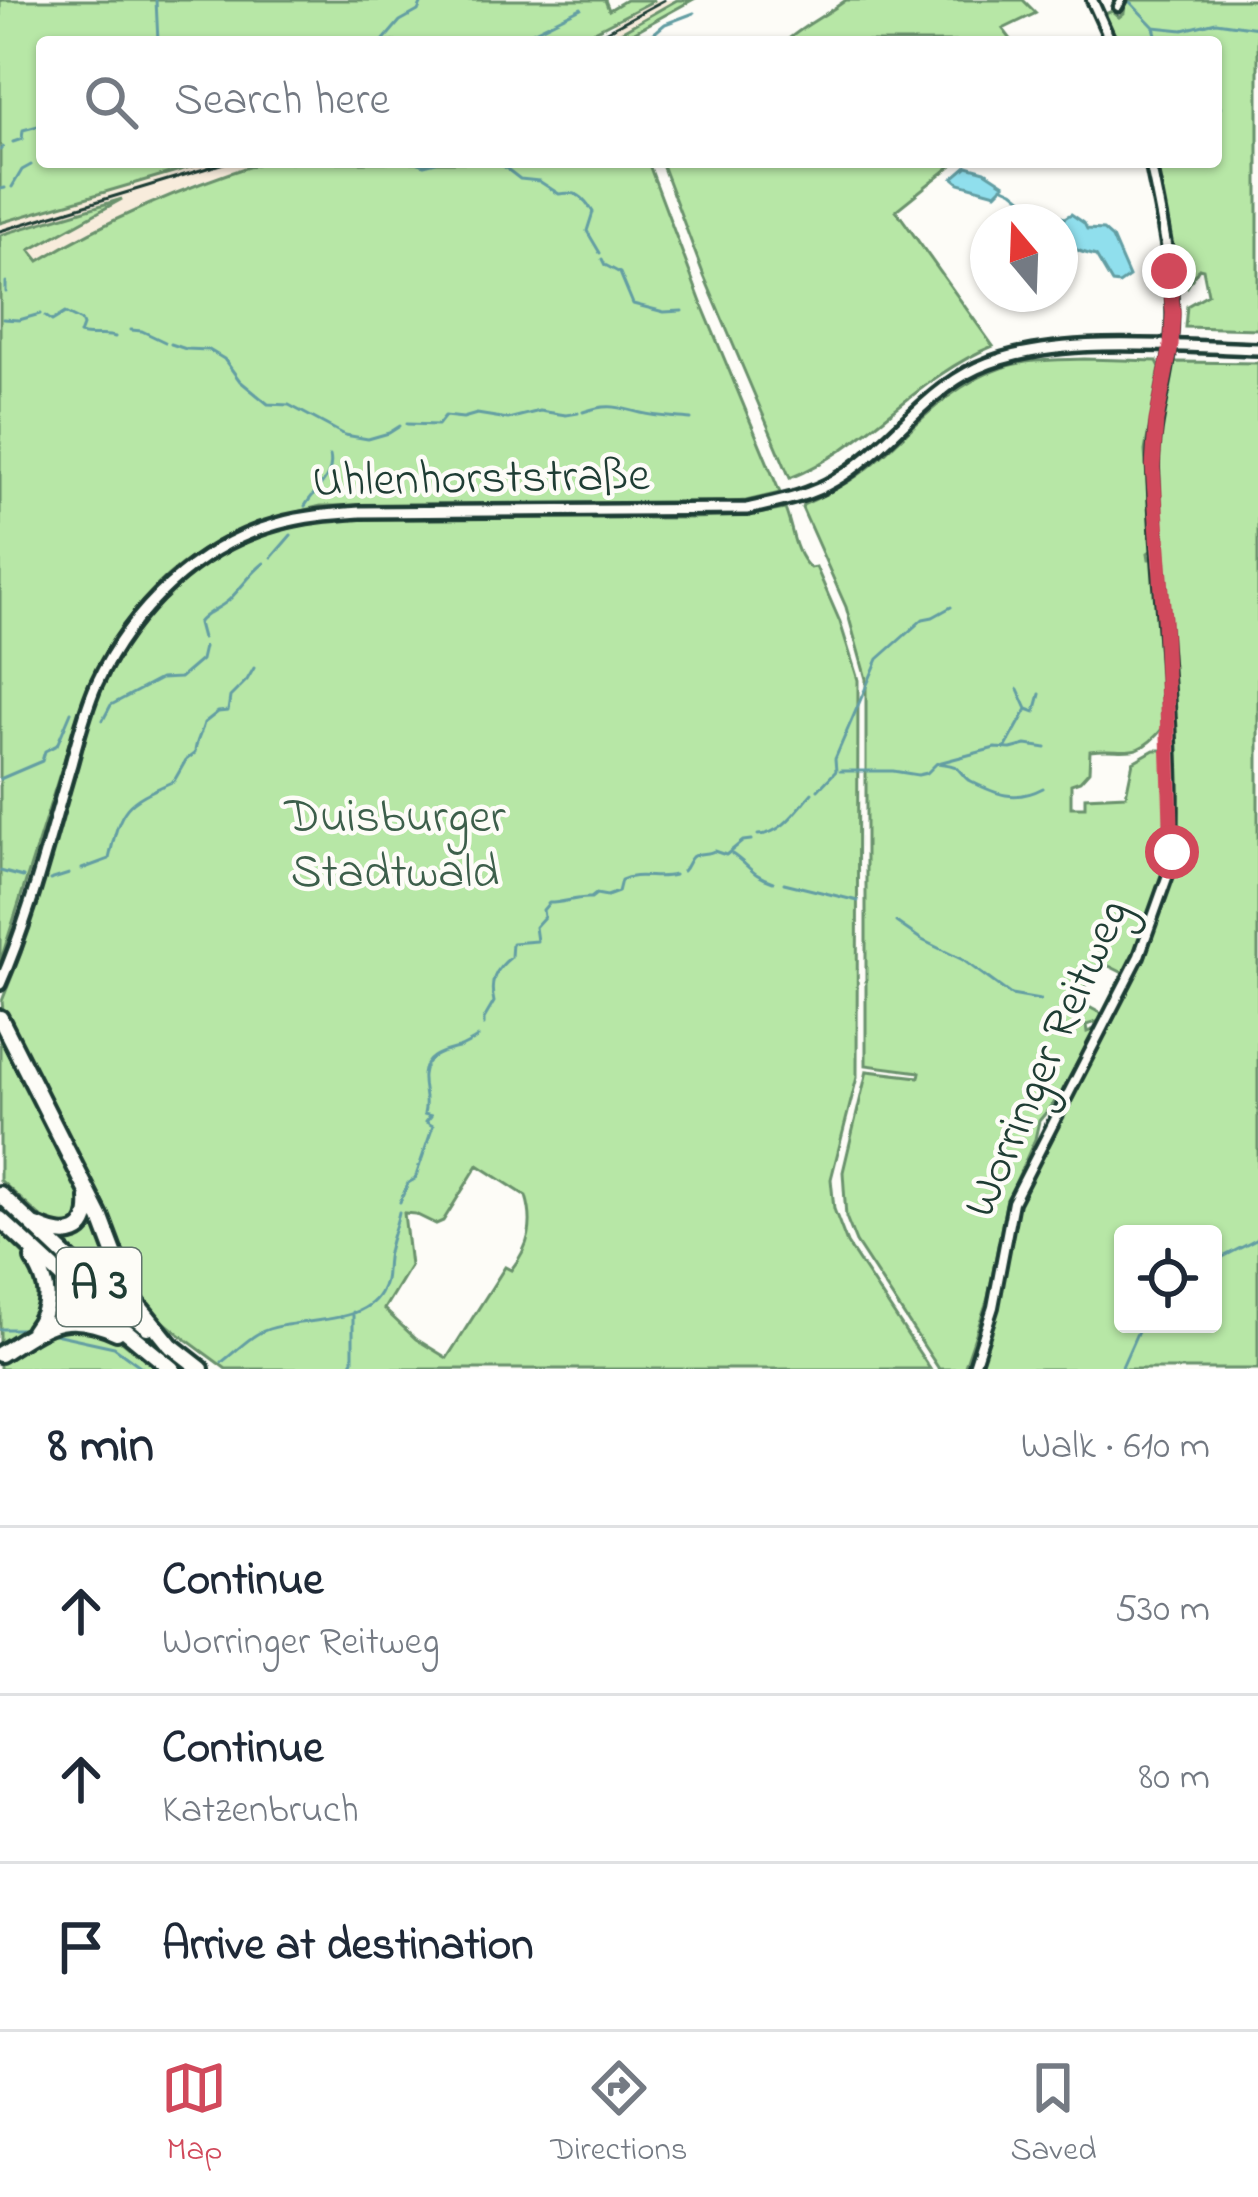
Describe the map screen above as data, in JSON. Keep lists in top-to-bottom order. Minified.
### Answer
{"streets":{"highway":["A 3"],"main road":["Uhlenhorststraße"],"street":["Worringer Reitweg"]},"crossings":[["Uhlenhorststraße","Worringer Reitweg"]],"parks":["Duisburger Stadtwald"],"north":"top","page":{"search":"Search here","heading":["8 min","Walk · 610 m"],"list":[["Continue","Worringer Reitweg","530 m"],["Continue","Katzenbruch","80 m"],"Arrive at destination"],"nav":["Map","Directions","Saved"]}}
